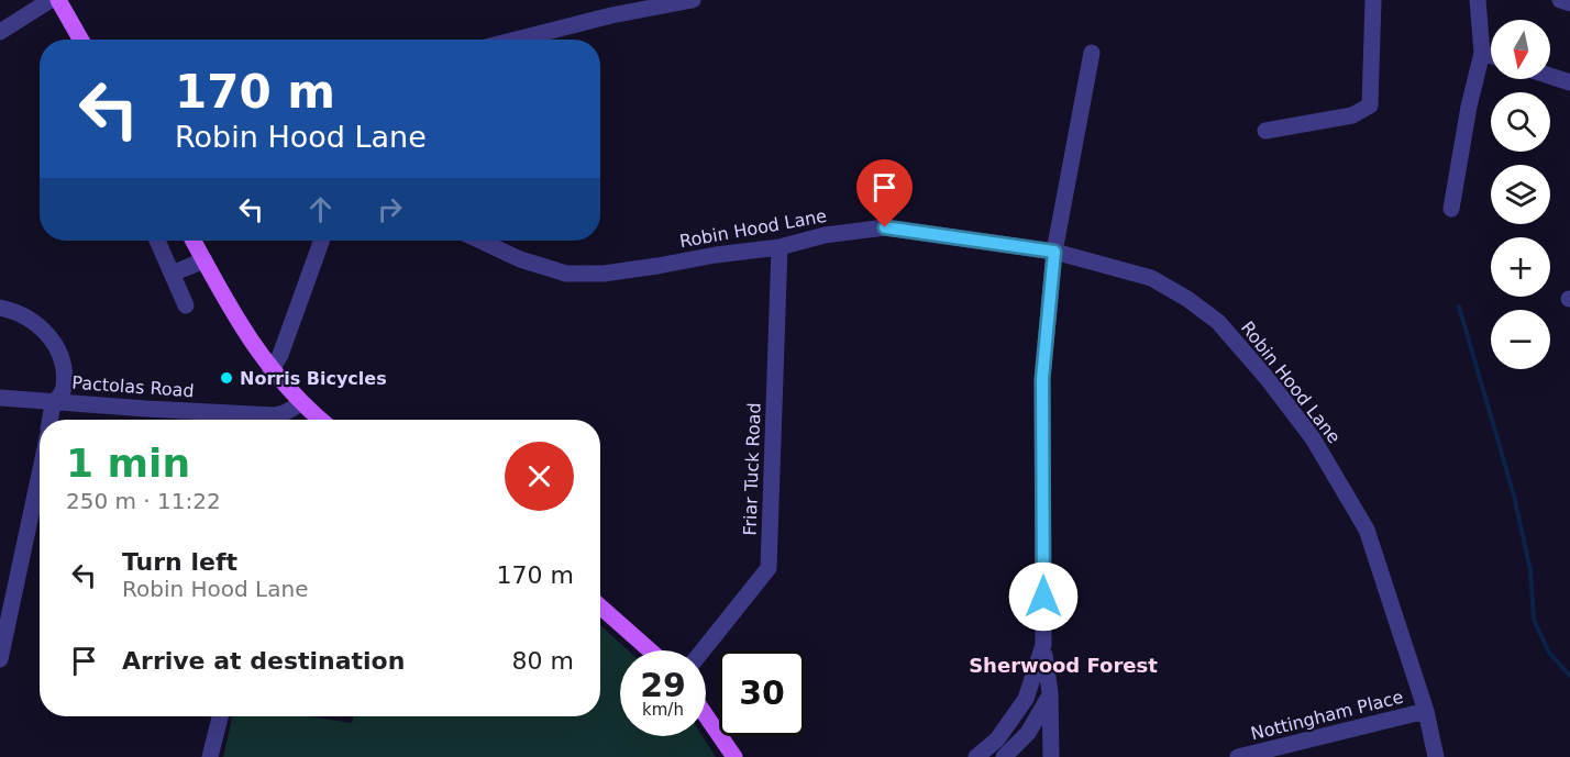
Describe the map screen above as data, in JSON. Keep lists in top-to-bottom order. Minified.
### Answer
{"streets":{"street":["Robin Hood Lane","Pactolas Road","Friar Tuck Road","Nottingham Place"]},"crossings":[["Robin Hood Lane","Friar Tuck Road"],["Robin Hood Lane","Nottingham Place"]],"districts":["Sherwood Forest"],"places":["Norris Bicycles"],"north":"bottom","page":{"map_buttons":["+","−"],"turn":["170 m","Robin Hood Lane"],"heading":["1 min","250 m · 11:22"],"list":[{"name":"Turn left","note":"Robin Hood Lane","value":"170 m"},{"name":"Arrive at destination","value":"80 m"}],"speed":"29 km/h","limit":"30"}}
